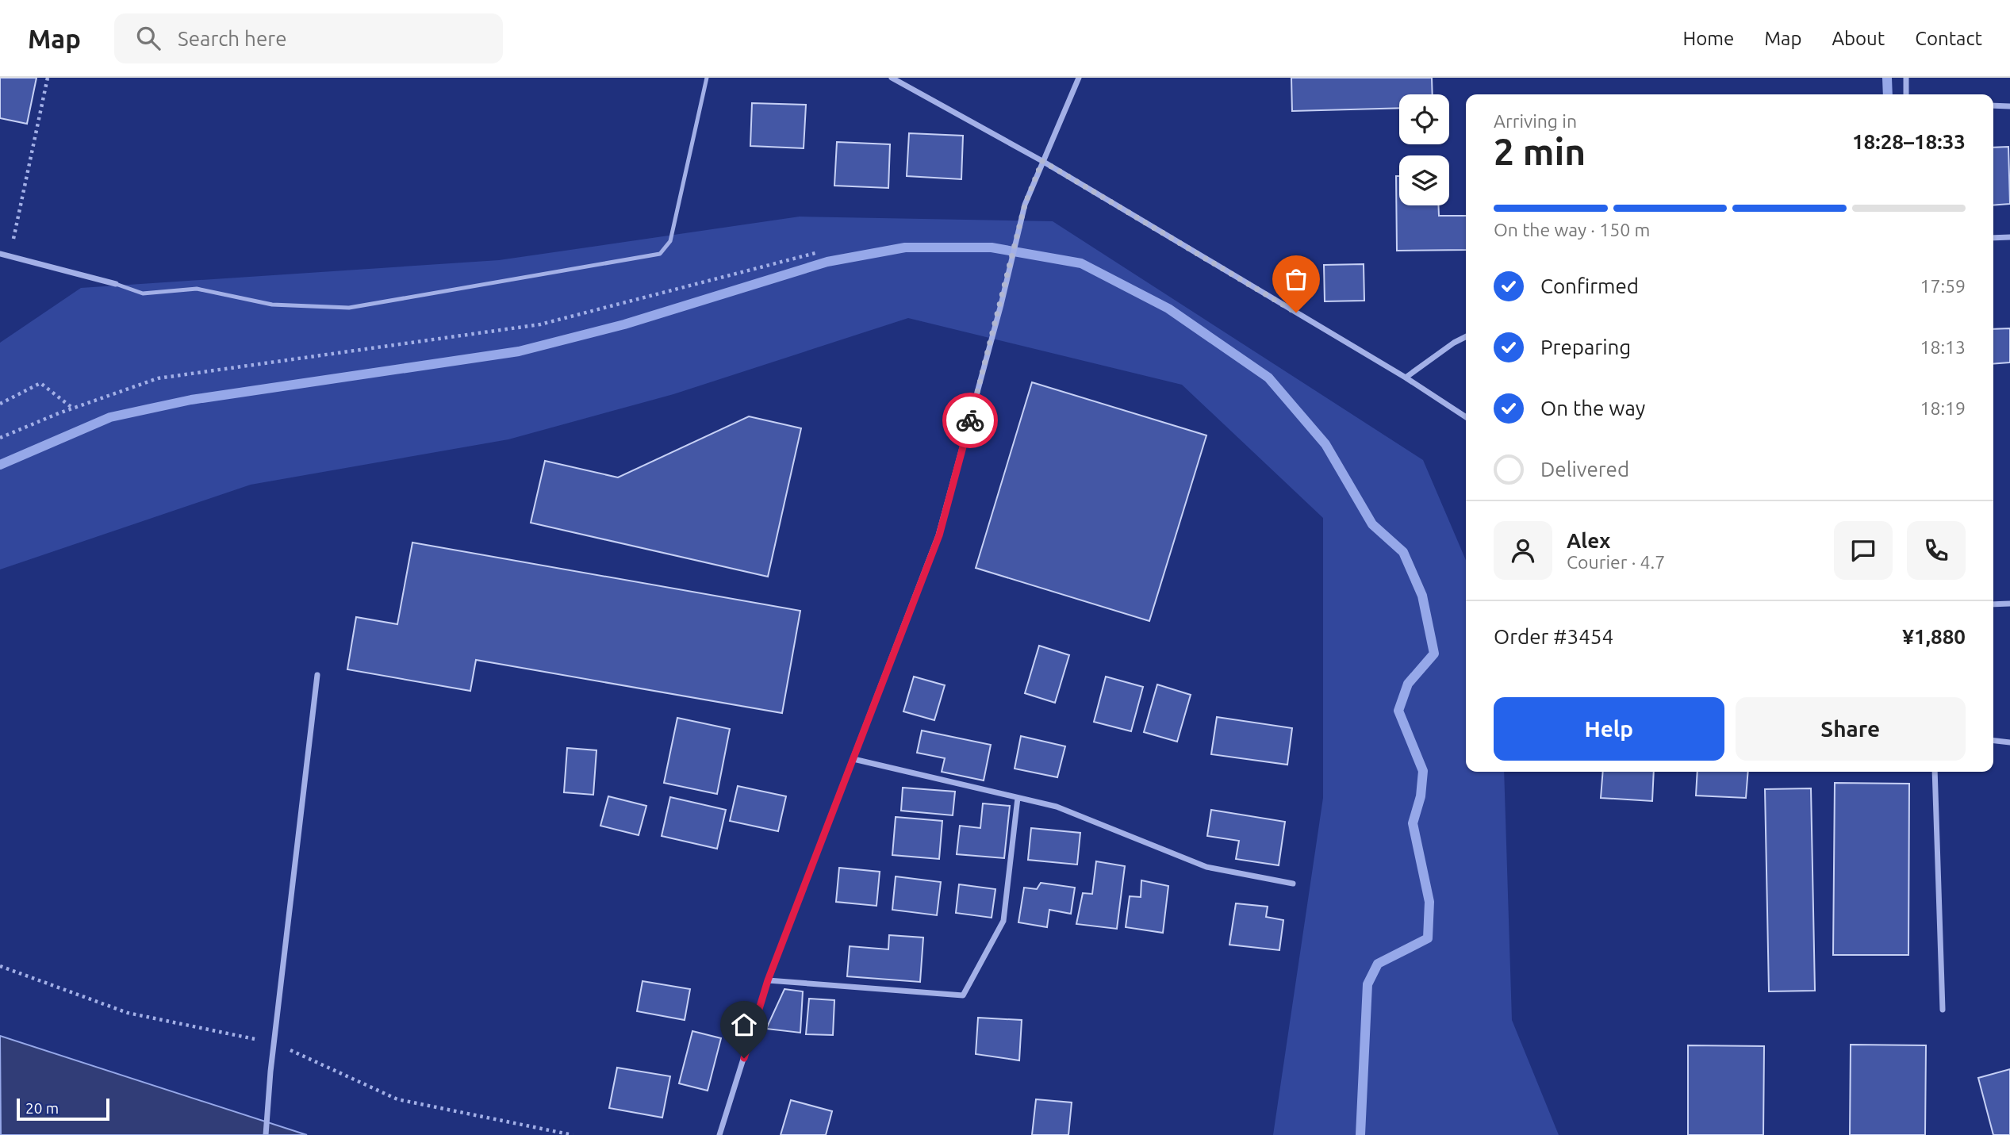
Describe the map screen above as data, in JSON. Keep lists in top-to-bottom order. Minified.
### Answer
{"scale_bar":"20 m","page":{"header":"Map","search":"Search here","nav":["Home","Map","About","Contact"],"heading":["2 min","Arriving in","18:28–18:33"],"panel":["Alex","Courier · 4.7","Order #3454","¥1,880"],"bar":"On the way · 150 m","list":[["Confirmed","17:59"],["Preparing","18:13"],["On the way","18:19"],"Delivered"],"buttons":["Help","Share"],"scale":"20 m"}}
